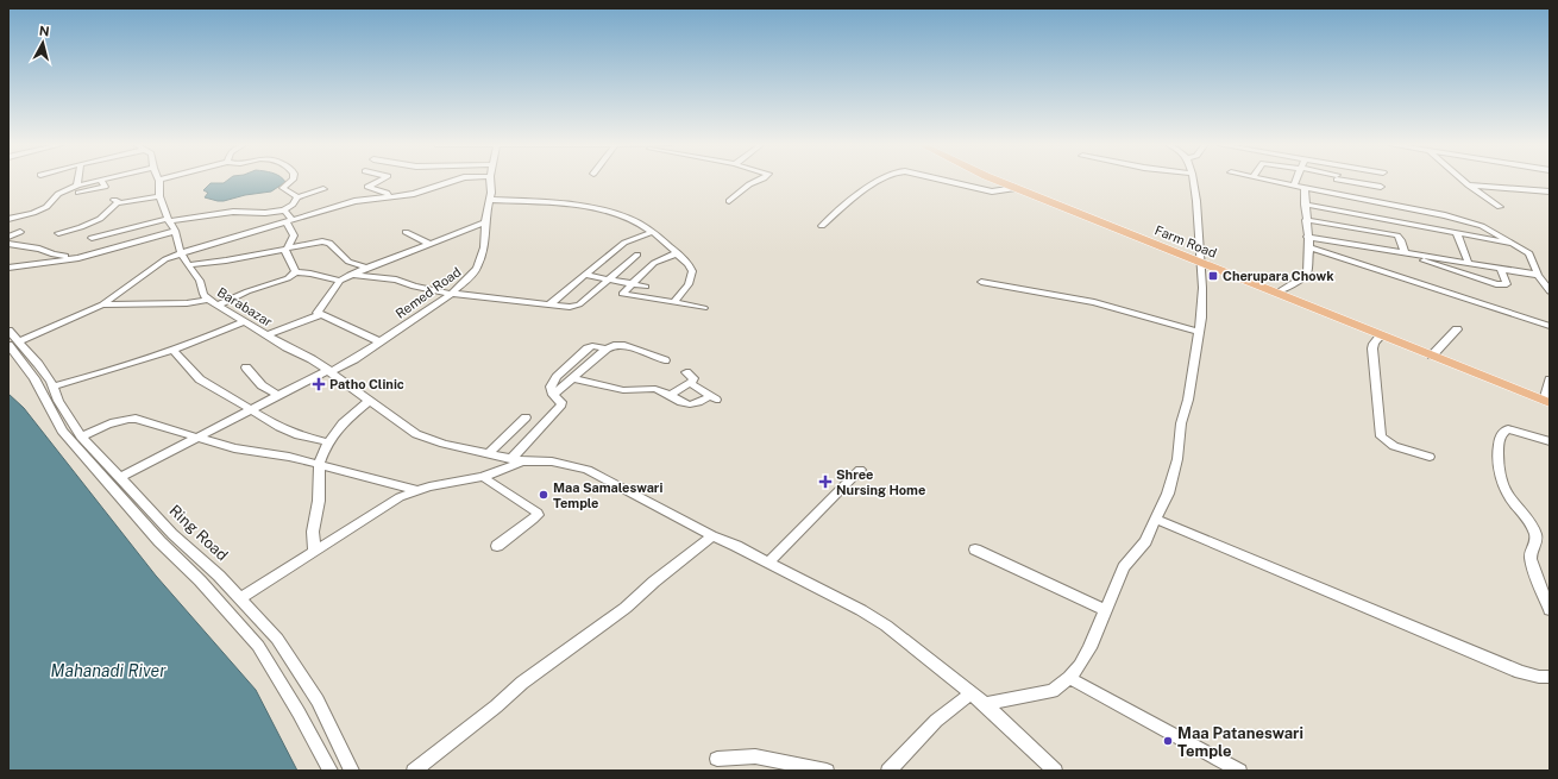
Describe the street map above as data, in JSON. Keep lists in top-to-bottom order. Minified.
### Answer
{"streets":{"main road":["Farm Road"],"street":["Remed Road","Barabazar","Ring Road"]},"crossings":[["Remed Road","Barabazar"],["Remed Road","Ring Road"]],"water":["Mahanadi River"],"places":{"transit":["Cherupara Chowk"],"health":["Patho Clinic","Shree Nursing Home"],"other":["Maa Samaleswari Temple","Maa Pataneswari Temple"]},"north":"top"}
